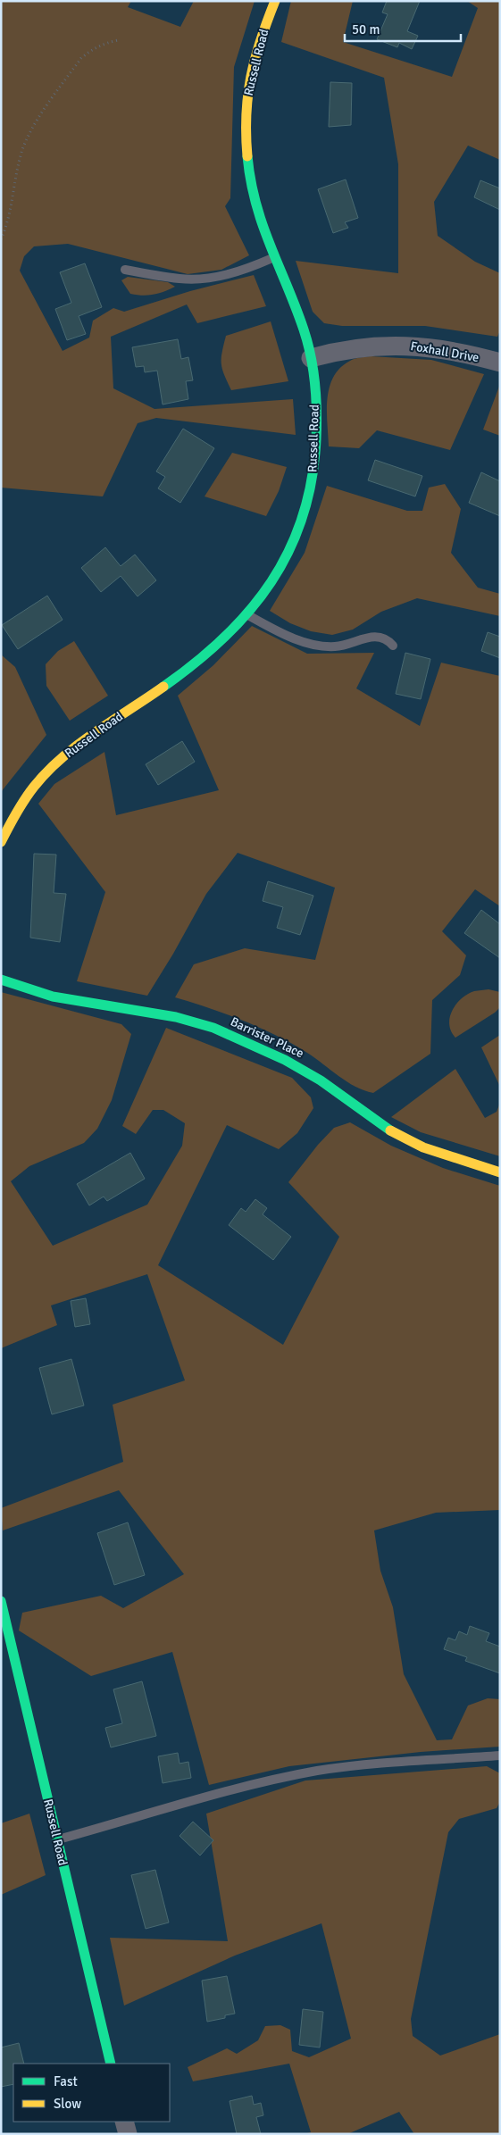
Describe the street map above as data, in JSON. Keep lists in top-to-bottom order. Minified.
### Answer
{"streets":{"street":["Russell Road","Foxhall Drive","Barrister Place"]},"crossings":[["Russell Road","Foxhall Drive"]],"legend":["Fast","Slow"],"scale_bar":"50 m"}
